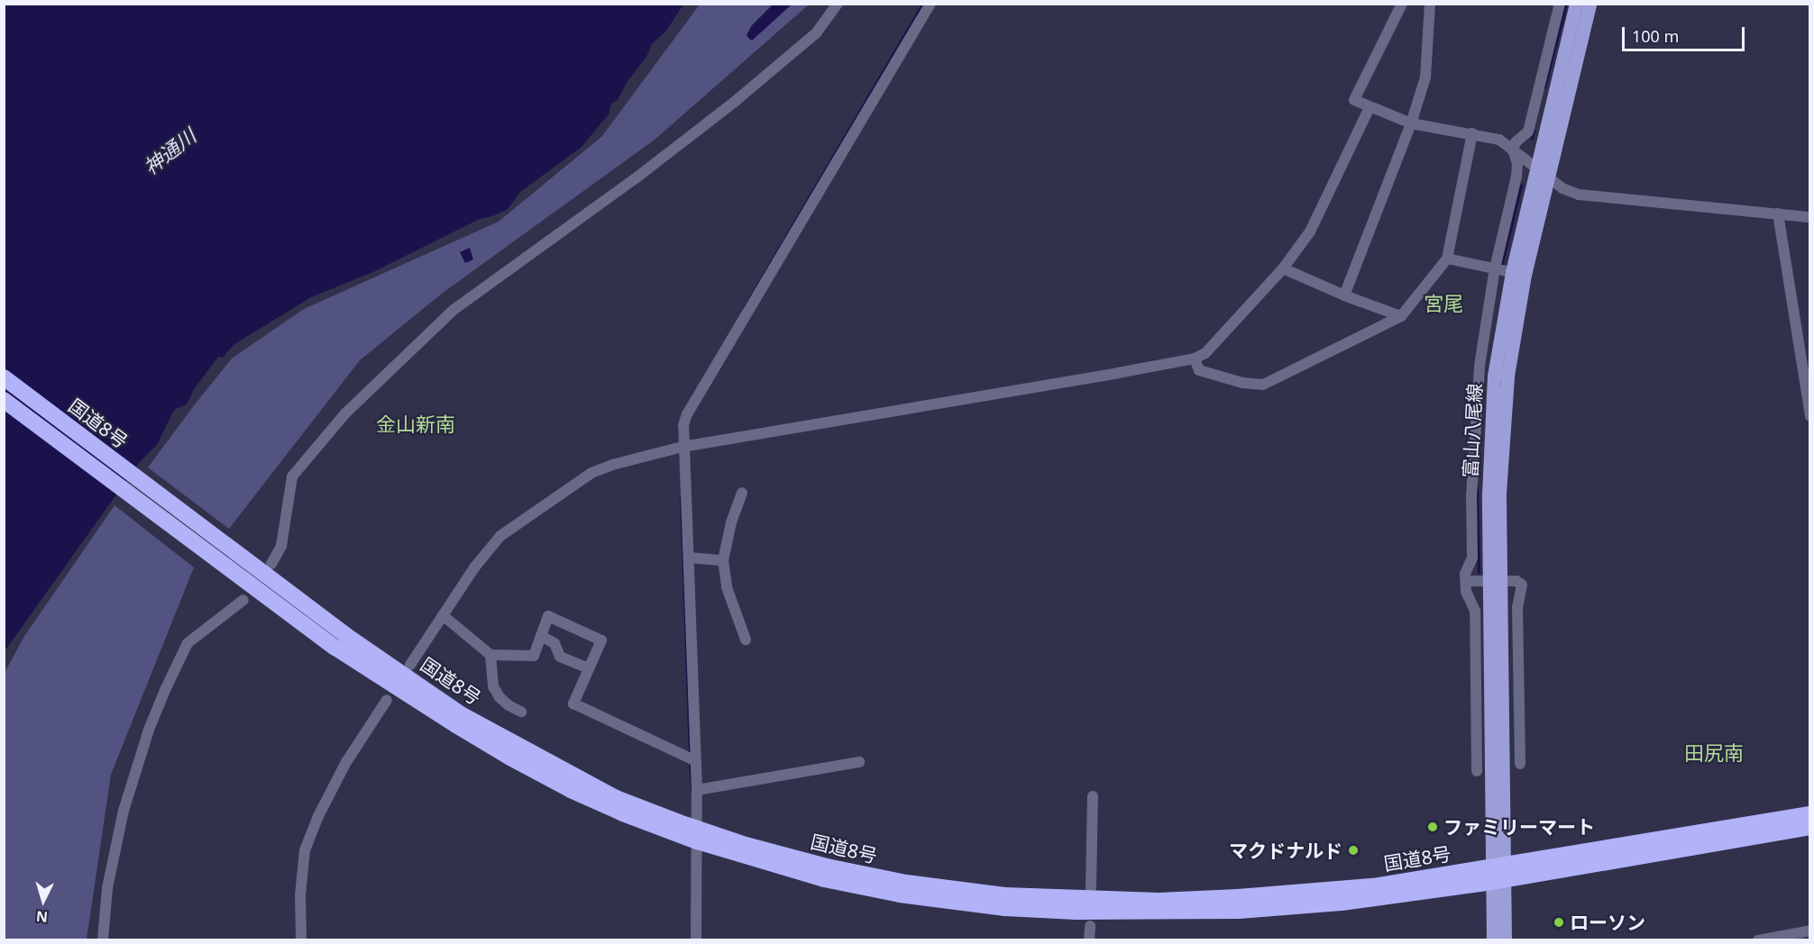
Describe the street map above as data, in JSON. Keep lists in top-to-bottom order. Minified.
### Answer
{"streets":{"highway":["国道8号"],"main road":["富山八尾線"]},"crossings":[["国道8号","富山八尾線"]],"districts":["宮尾","金山新南","田尻南"],"water":["神通川"],"places":["ファミリーマート","マクドナルド","ローソン"],"scale_bar":"100 m","north":"bottom"}
